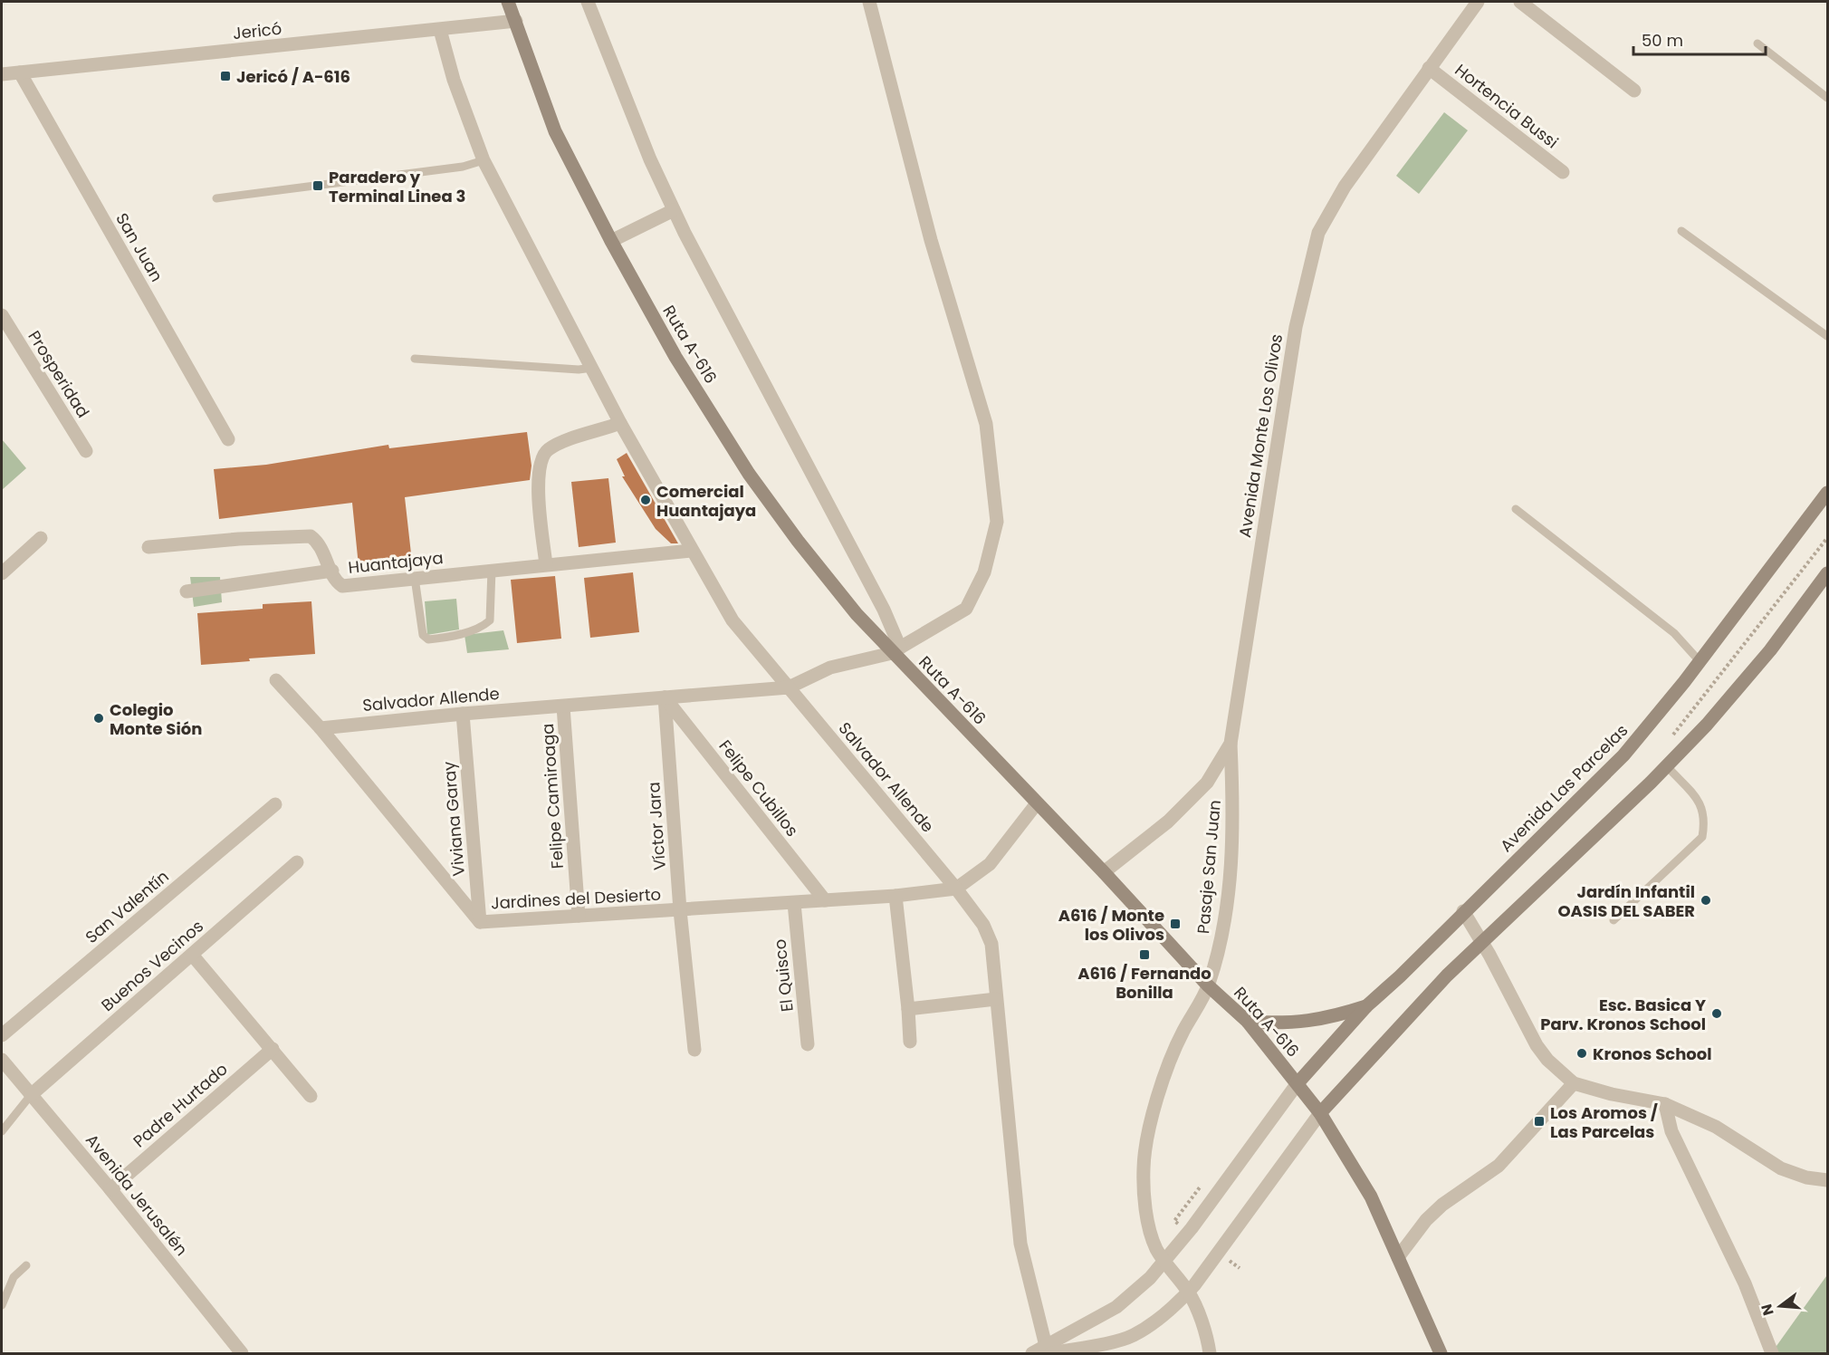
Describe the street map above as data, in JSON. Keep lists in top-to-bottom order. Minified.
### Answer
{"streets":{"main road":["Ruta A-616","Avenida Las Parcelas"],"street":["Jericó","Hortencia Bussi","San Juan","Prosperidad","Avenida Monte Los Olivos","Huantajaya","Salvador Allende","Felipe Cubillos","Felipe Camiroaga","Viviana Garay","Víctor Jara","Pasaje San Juan","Jardines del Desierto","San Valentín","Buenos Vecinos","El Quisco","Padre Hurtado","Avenida Jerusalén"]},"crossings":[["Jericó","San Juan"],["Jericó","Ruta A-616"],["Hortencia Bussi","Avenida Monte Los Olivos"],["Ruta A-616","Avenida Monte Los Olivos"],["Ruta A-616","Avenida Las Parcelas"],["Ruta A-616","Pasaje San Juan"],["Avenida Monte Los Olivos","Pasaje San Juan"],["Salvador Allende","Felipe Cubillos"],["Salvador Allende","Felipe Camiroaga"],["Salvador Allende","Viviana Garay"],["Salvador Allende","Víctor Jara"],["Salvador Allende","Jardines del Desierto"],["Felipe Cubillos","Víctor Jara"],["Felipe Cubillos","Jardines del Desierto"],["Felipe Camiroaga","Jardines del Desierto"],["Viviana Garay","Jardines del Desierto"],["Víctor Jara","Jardines del Desierto"],["Jardines del Desierto","El Quisco"],["Buenos Vecinos","Avenida Jerusalén"],["Padre Hurtado","Avenida Jerusalén"]],"places":{"transit":["Jericó / A-616","Paradero y Terminal Linea 3","A616 / Monte los Olivos","A616 / Fernando Bonilla","Los Aromos / Las Parcelas"],"other":["Comercial Huantajaya","Colegio Monte Sión","Jardín Infantil OASIS DEL SABER","Esc. Basica Y Parv. Kronos School","Kronos School"]},"scale_bar":"50 m","north":"left"}
